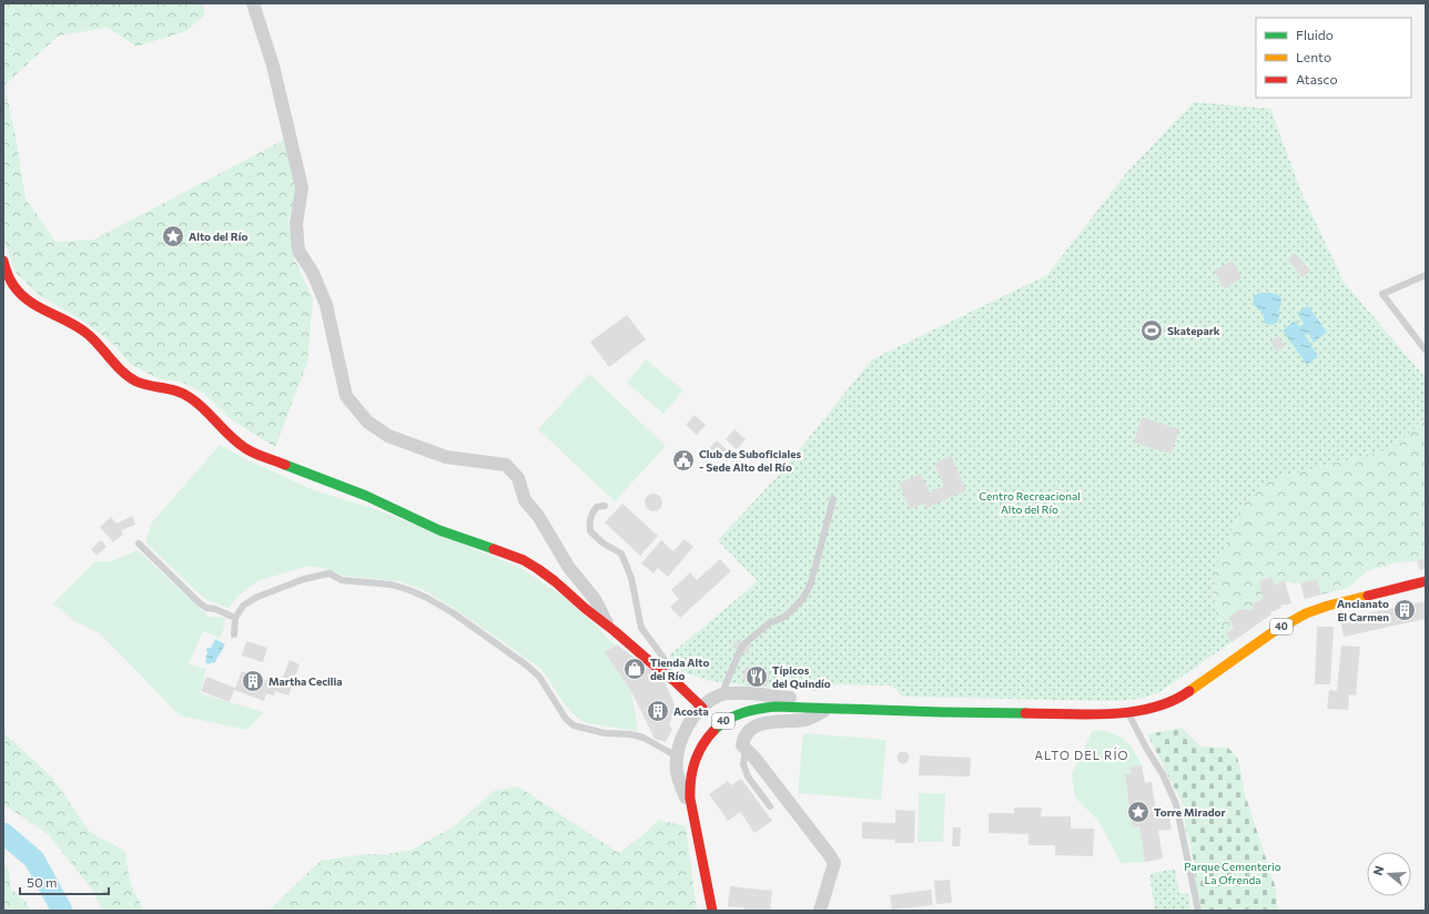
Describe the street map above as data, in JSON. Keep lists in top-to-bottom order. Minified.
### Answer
{"streets":{"main road":["40"]},"districts":["ALTO DEL RÍO"],"parks":["Centro Recreacional Alto del Río","Parque Cementerio La Ofrenda"],"places":{"place":["Alto del Río","Torre Mirador"],"sports":["Skatepark"],"public building":["Club de Suboficiales - Sede Alto del Río"],"building":["Ancianato El Carmen","Martha Cecilia","Acosta"],"shop":["Tienda Alto del Río"],"restaurant":["Típicos del Quindío"]},"legend":["Fluido","Lento","Atasco"],"scale_bar":"50 m","north":"left"}
